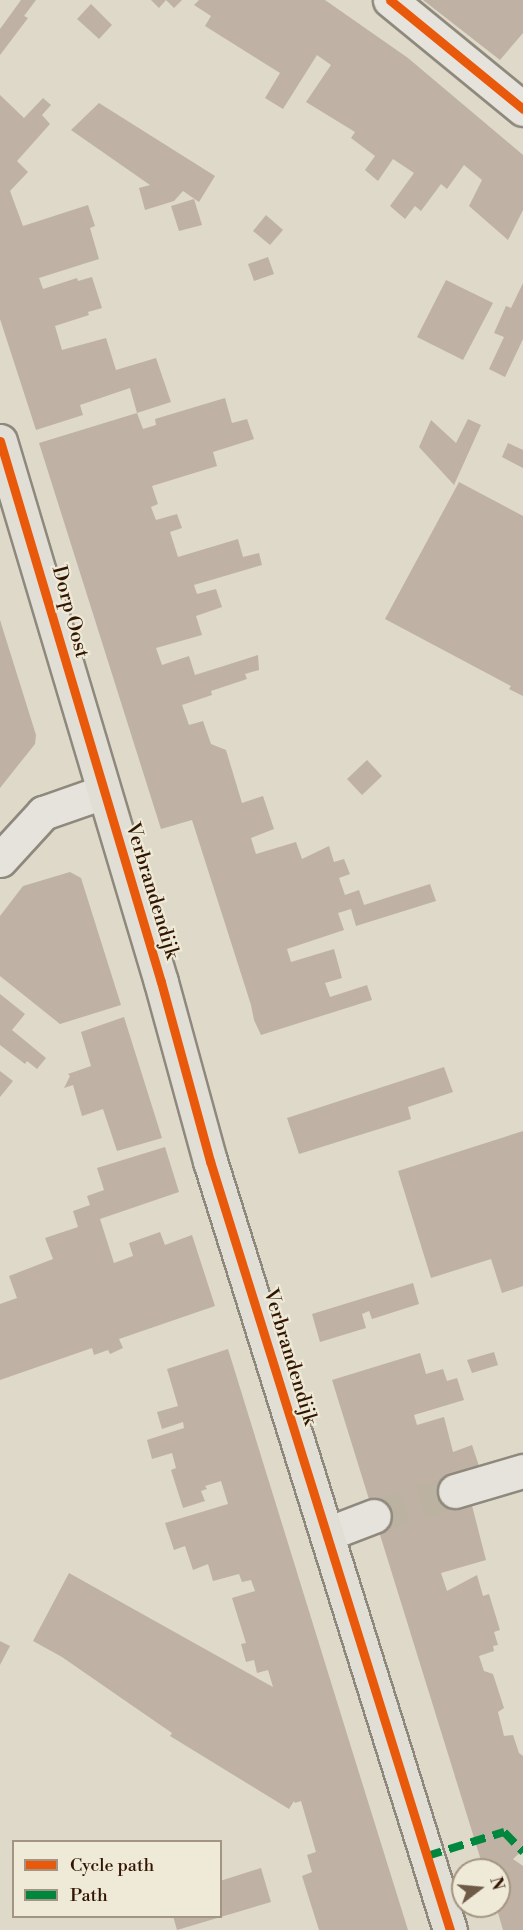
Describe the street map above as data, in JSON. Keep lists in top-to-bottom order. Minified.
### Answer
{"streets":{"main road":["Dorp Oost","Verbrandendijk"]},"crossings":[["Dorp Oost","Verbrandendijk"]],"legend":["Cycle path","Path"],"north":"right"}
